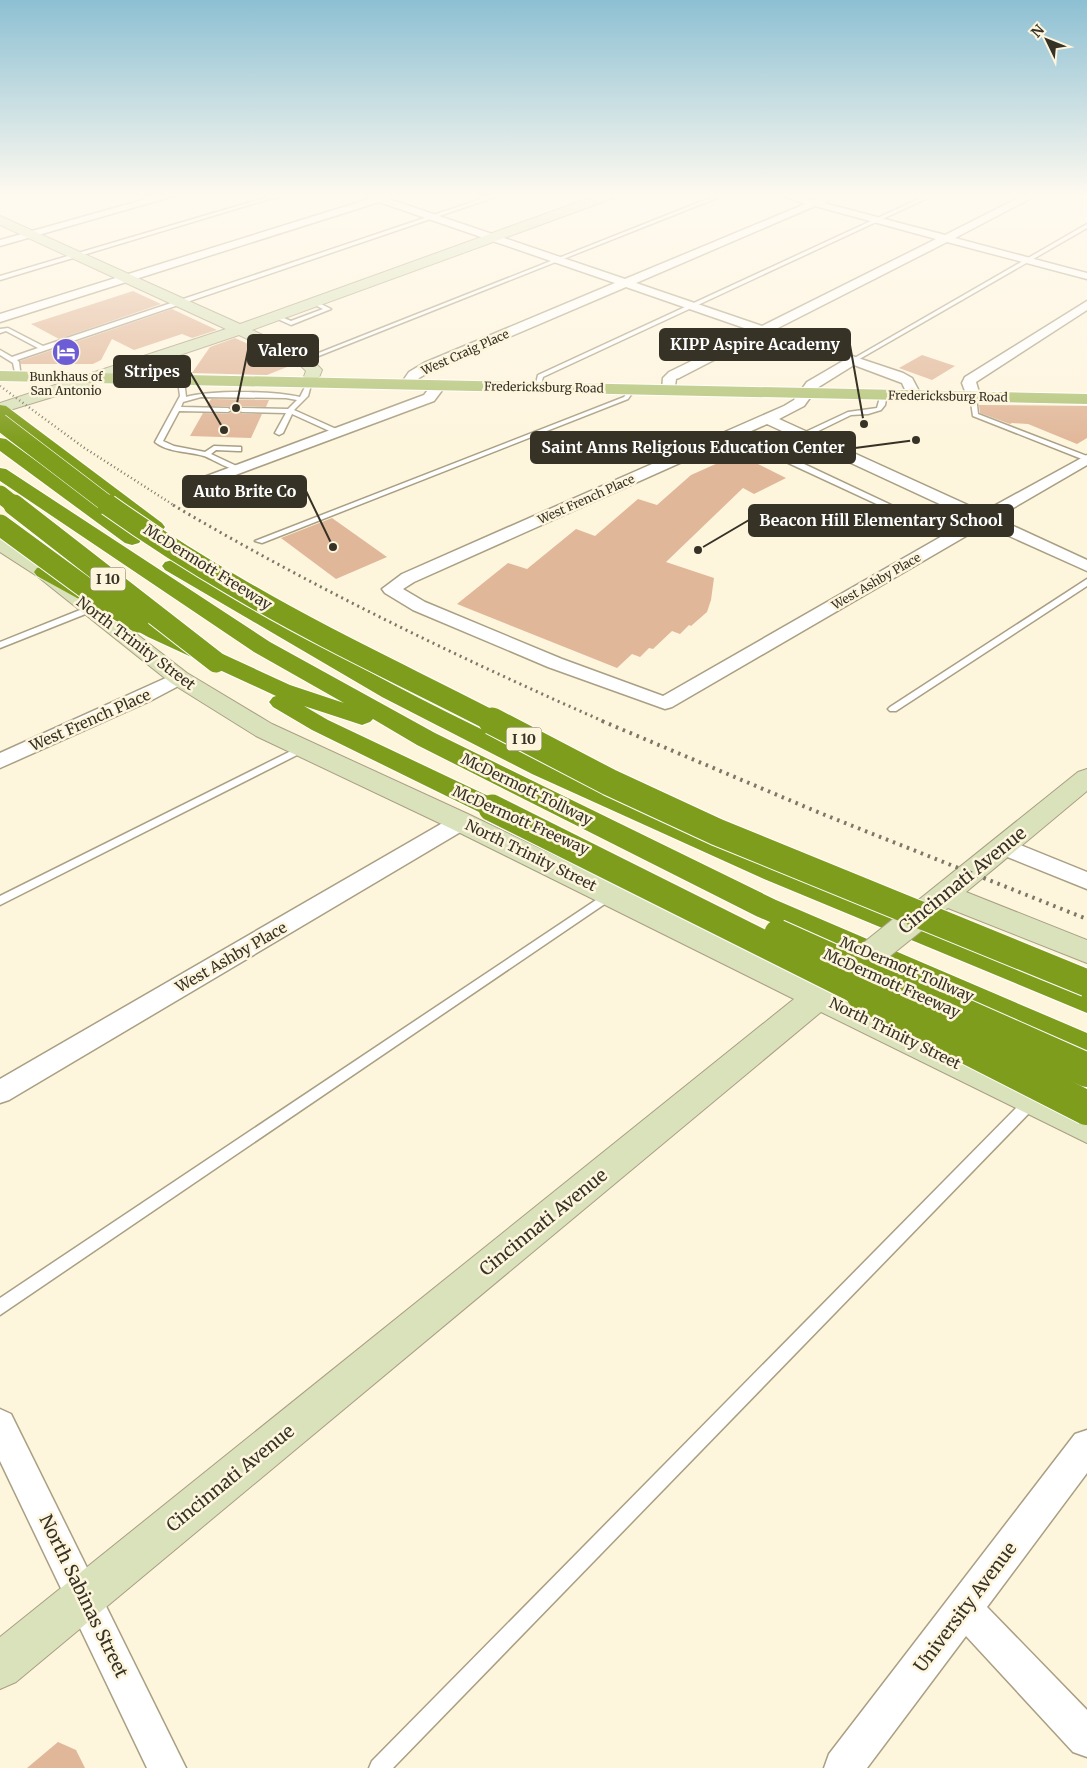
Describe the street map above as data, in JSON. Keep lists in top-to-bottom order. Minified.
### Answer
{"streets":{"highway":["McDermott Freeway","I 10","McDermott Tollway"],"main road":["Fredericksburg Road"],"street":["West Craig Place","West French Place","West Ashby Place","North Trinity Street","Cincinnati Avenue","North Sabinas Street","University Avenue"]},"crossings":[["West Craig Place","Fredericksburg Road"],["Fredericksburg Road","West French Place"],["West French Place","West Ashby Place"],["West French Place","North Trinity Street"],["West Ashby Place","North Trinity Street"],["North Trinity Street","Cincinnati Avenue"],["Cincinnati Avenue","North Sabinas Street"]],"places":{"hotel":["Bunkhaus of San Antonio"],"other":["Valero","KIPP Aspire Academy","Stripes","Saint Anns Religious Education Center","Auto Brite Co","Beacon Hill Elementary School"]},"north":"top left"}
